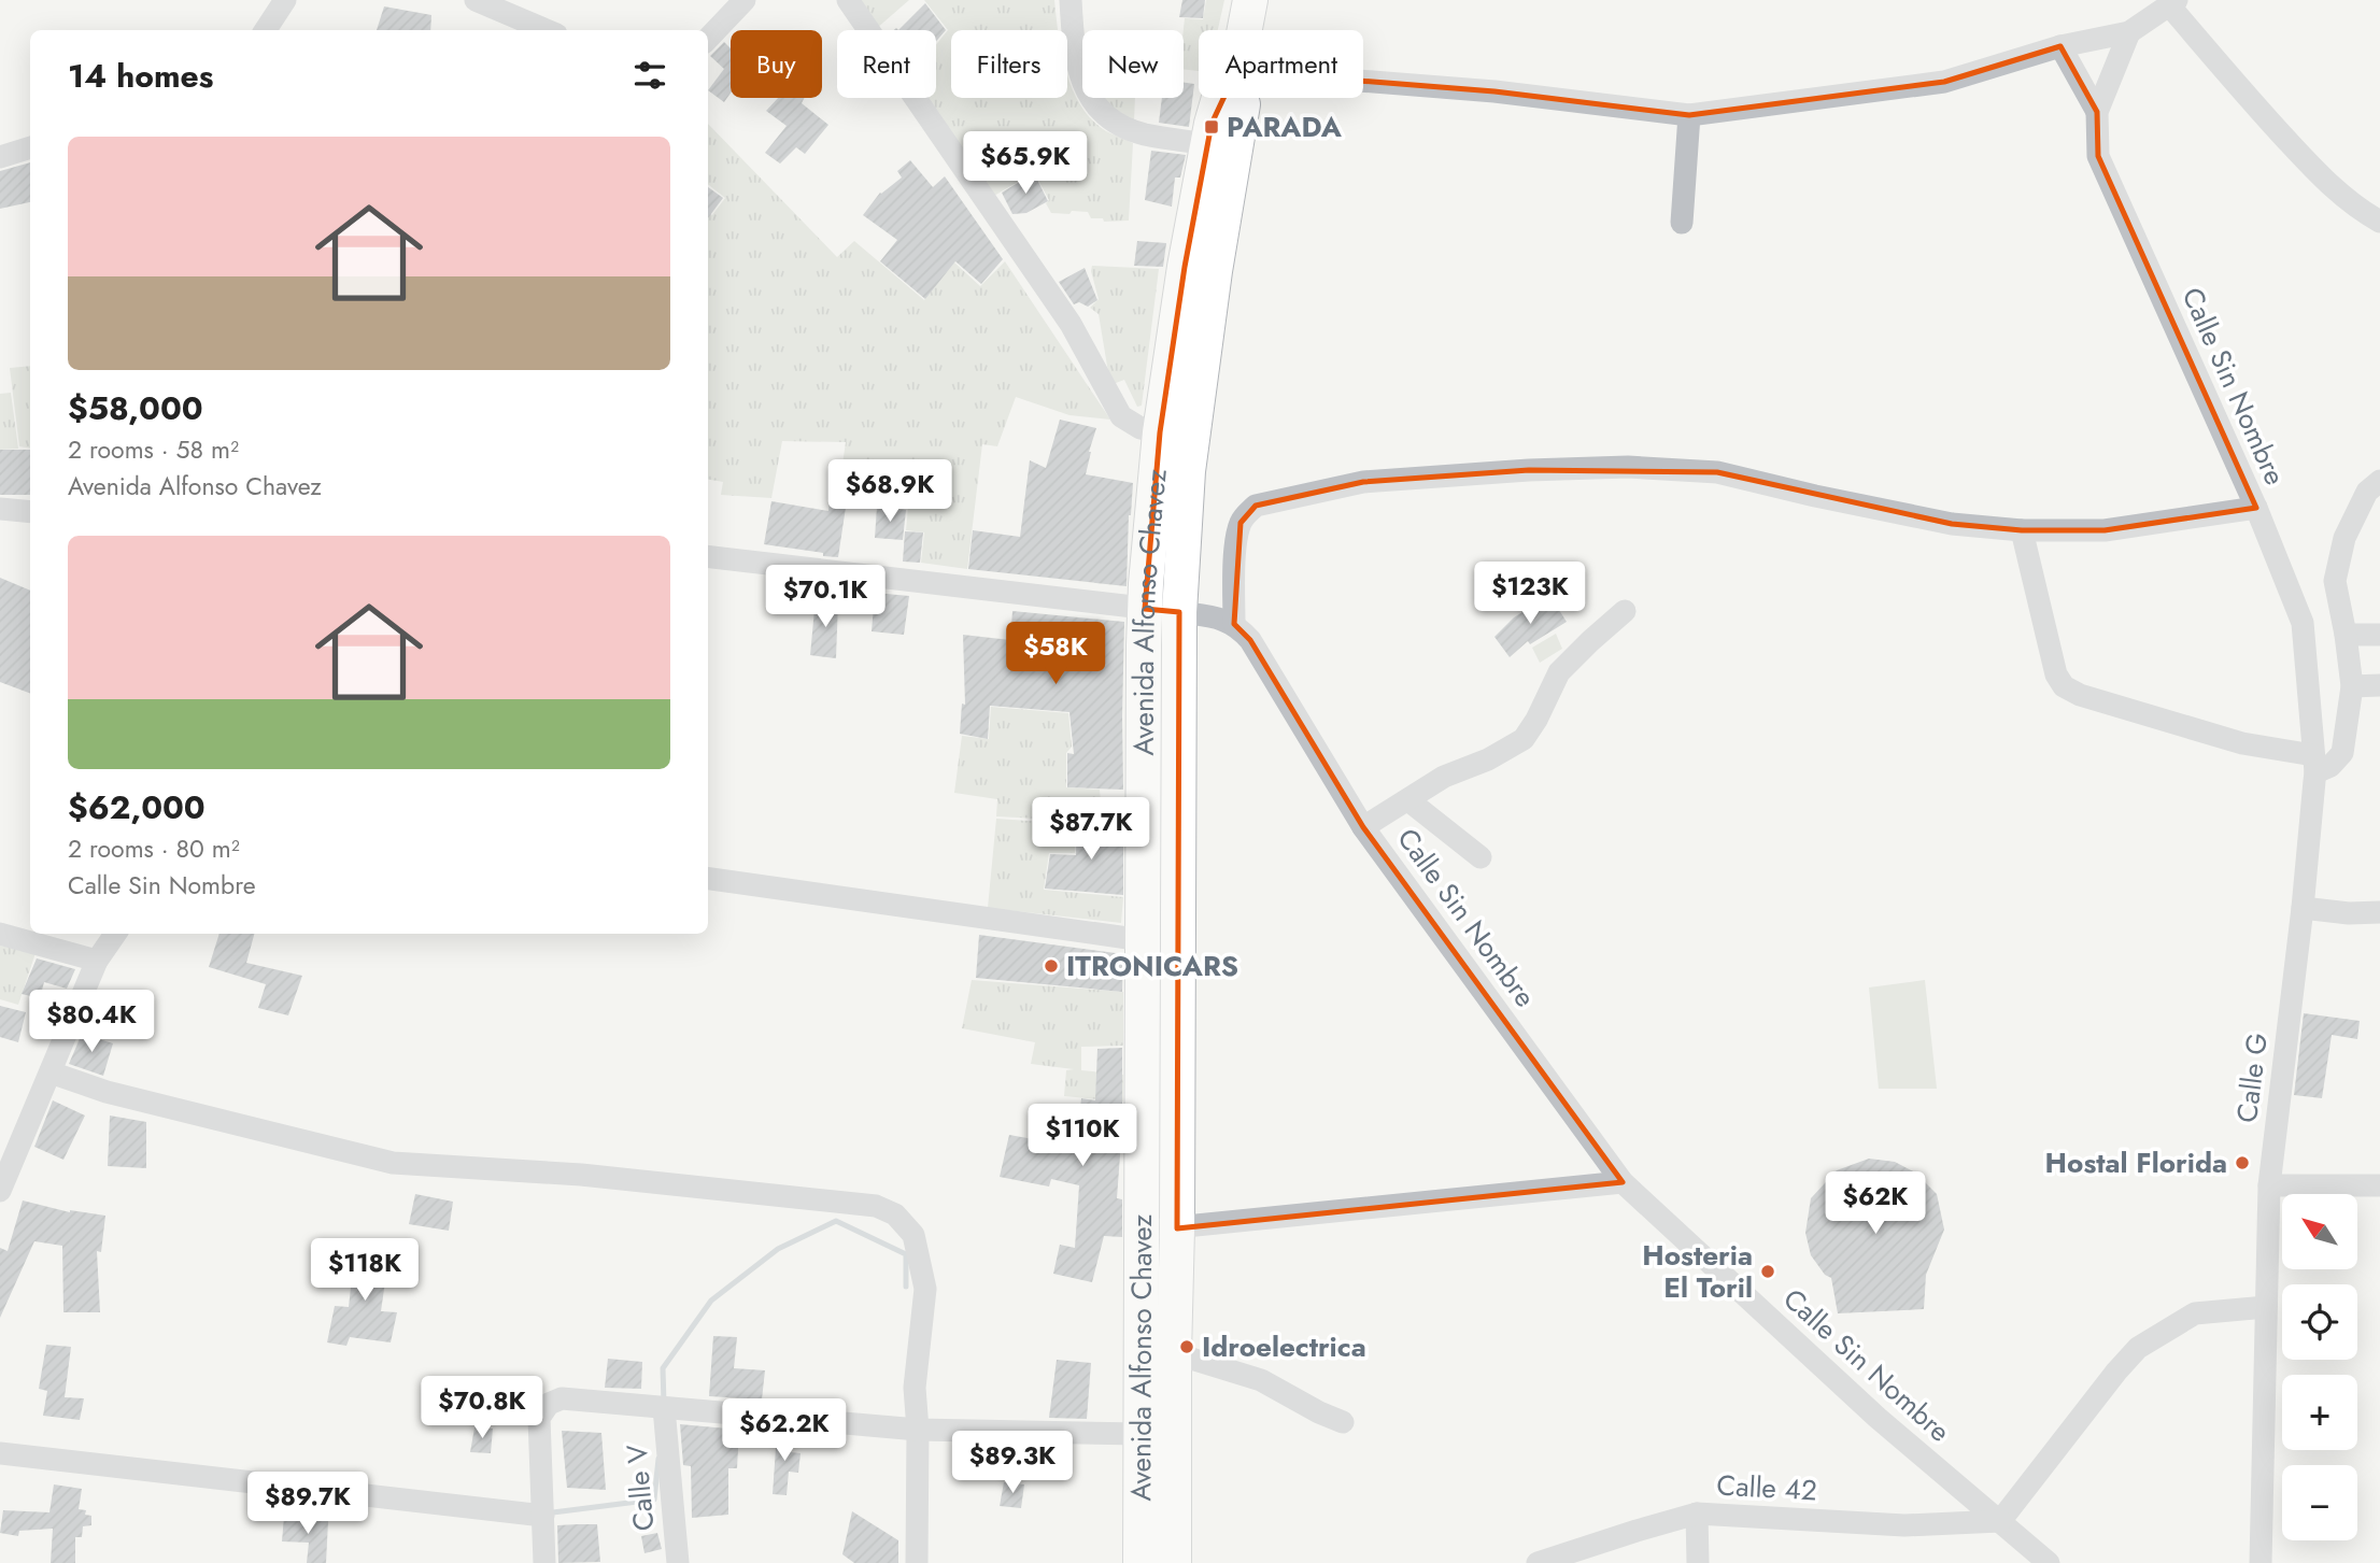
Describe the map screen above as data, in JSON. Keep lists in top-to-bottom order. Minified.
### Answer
{"streets":{"main road":["Avenida Alfonso Chavez"],"street":["Calle Sin Nombre","Calle G","Calle V","Calle 42"]},"crossings":[["Calle Sin Nombre","Calle G"],["Calle Sin Nombre","Calle 42"]],"places":{"transit":["PARADA"],"other":["ITRONICARS","Hostal Florida","Hosteria El Toril","Idroelectrica"]},"north":"top left","page":{"chip":["Buy","Rent","Filters","New","Apartment"],"heading":"14 homes","list":[{"name":"$58,000","note":"2 rooms · 58 m² · Avenida Alfonso Chavez"},{"name":"$62,000","note":"2 rooms · 80 m² · Calle Sin Nombre"}],"price":["$65.9K","$68.9K","$123K","$70.1K","$58K","$87.7K","$80.4K","$110K","$62K","$118K","$70.8K","$62.2K","$89.3K","$89.7K"],"map_buttons":["+","−"]}}
